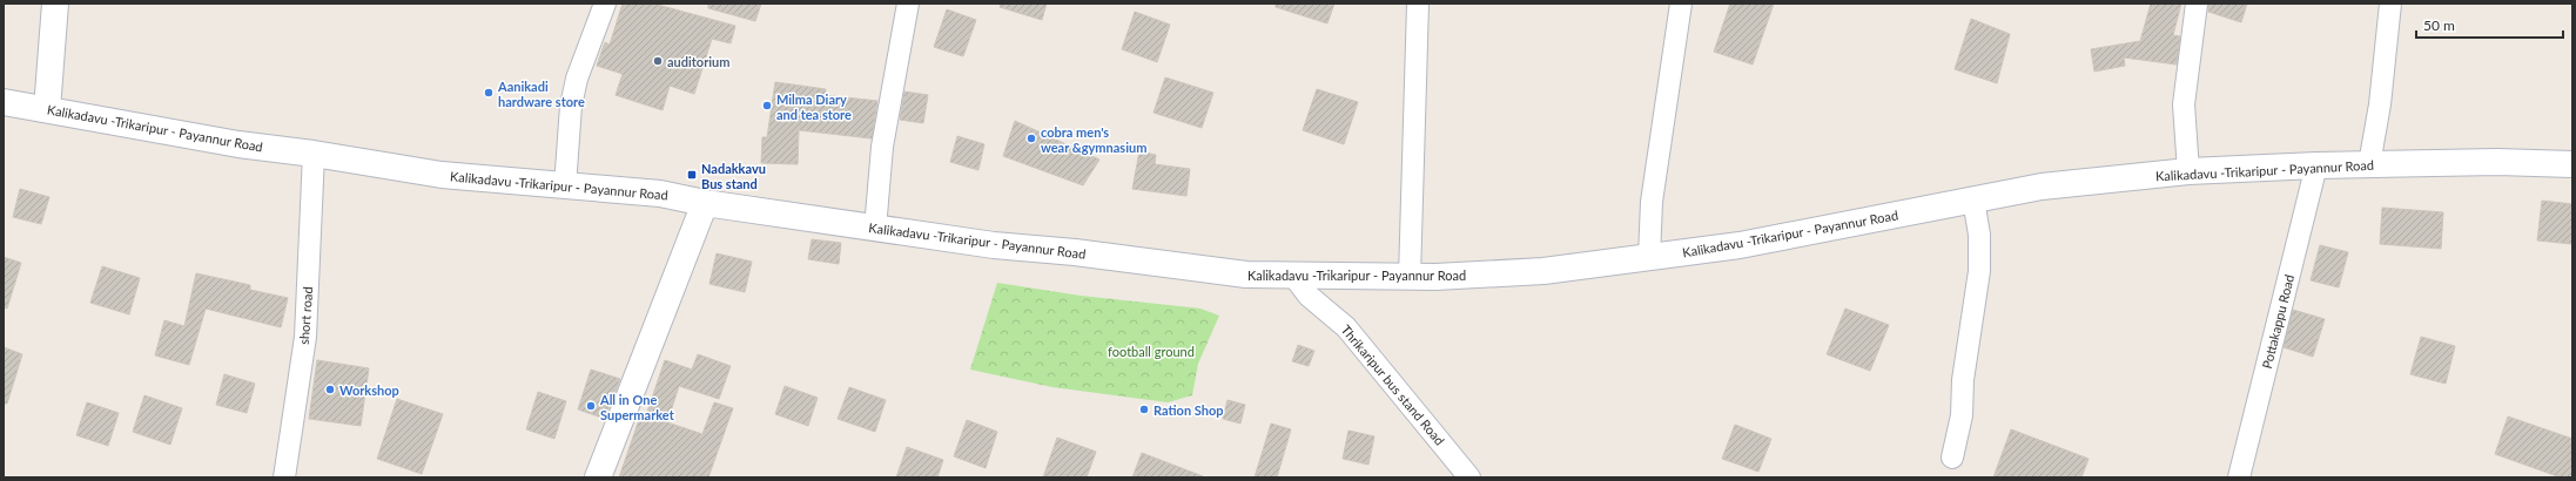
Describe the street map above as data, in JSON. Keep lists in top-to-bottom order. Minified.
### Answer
{"streets":{"main road":["Kalikadavu -Trikaripur - Payannur Road"],"street":["short road","Pottakappu Road","Thrikaripur bus stand Road"]},"crossings":[["Kalikadavu -Trikaripur - Payannur Road","short road"],["Kalikadavu -Trikaripur - Payannur Road","Pottakappu Road"],["Kalikadavu -Trikaripur - Payannur Road","Thrikaripur bus stand Road"]],"parks":["football ground"],"places":{"other":["auditorium","Aanikadi hardware store","Milma Diary and tea store","cobra men's wear &gymnasium","Workshop","All in One Supermarket","Ration Shop"],"transit":["Nadakkavu Bus stand"]},"scale_bar":"50 m"}
